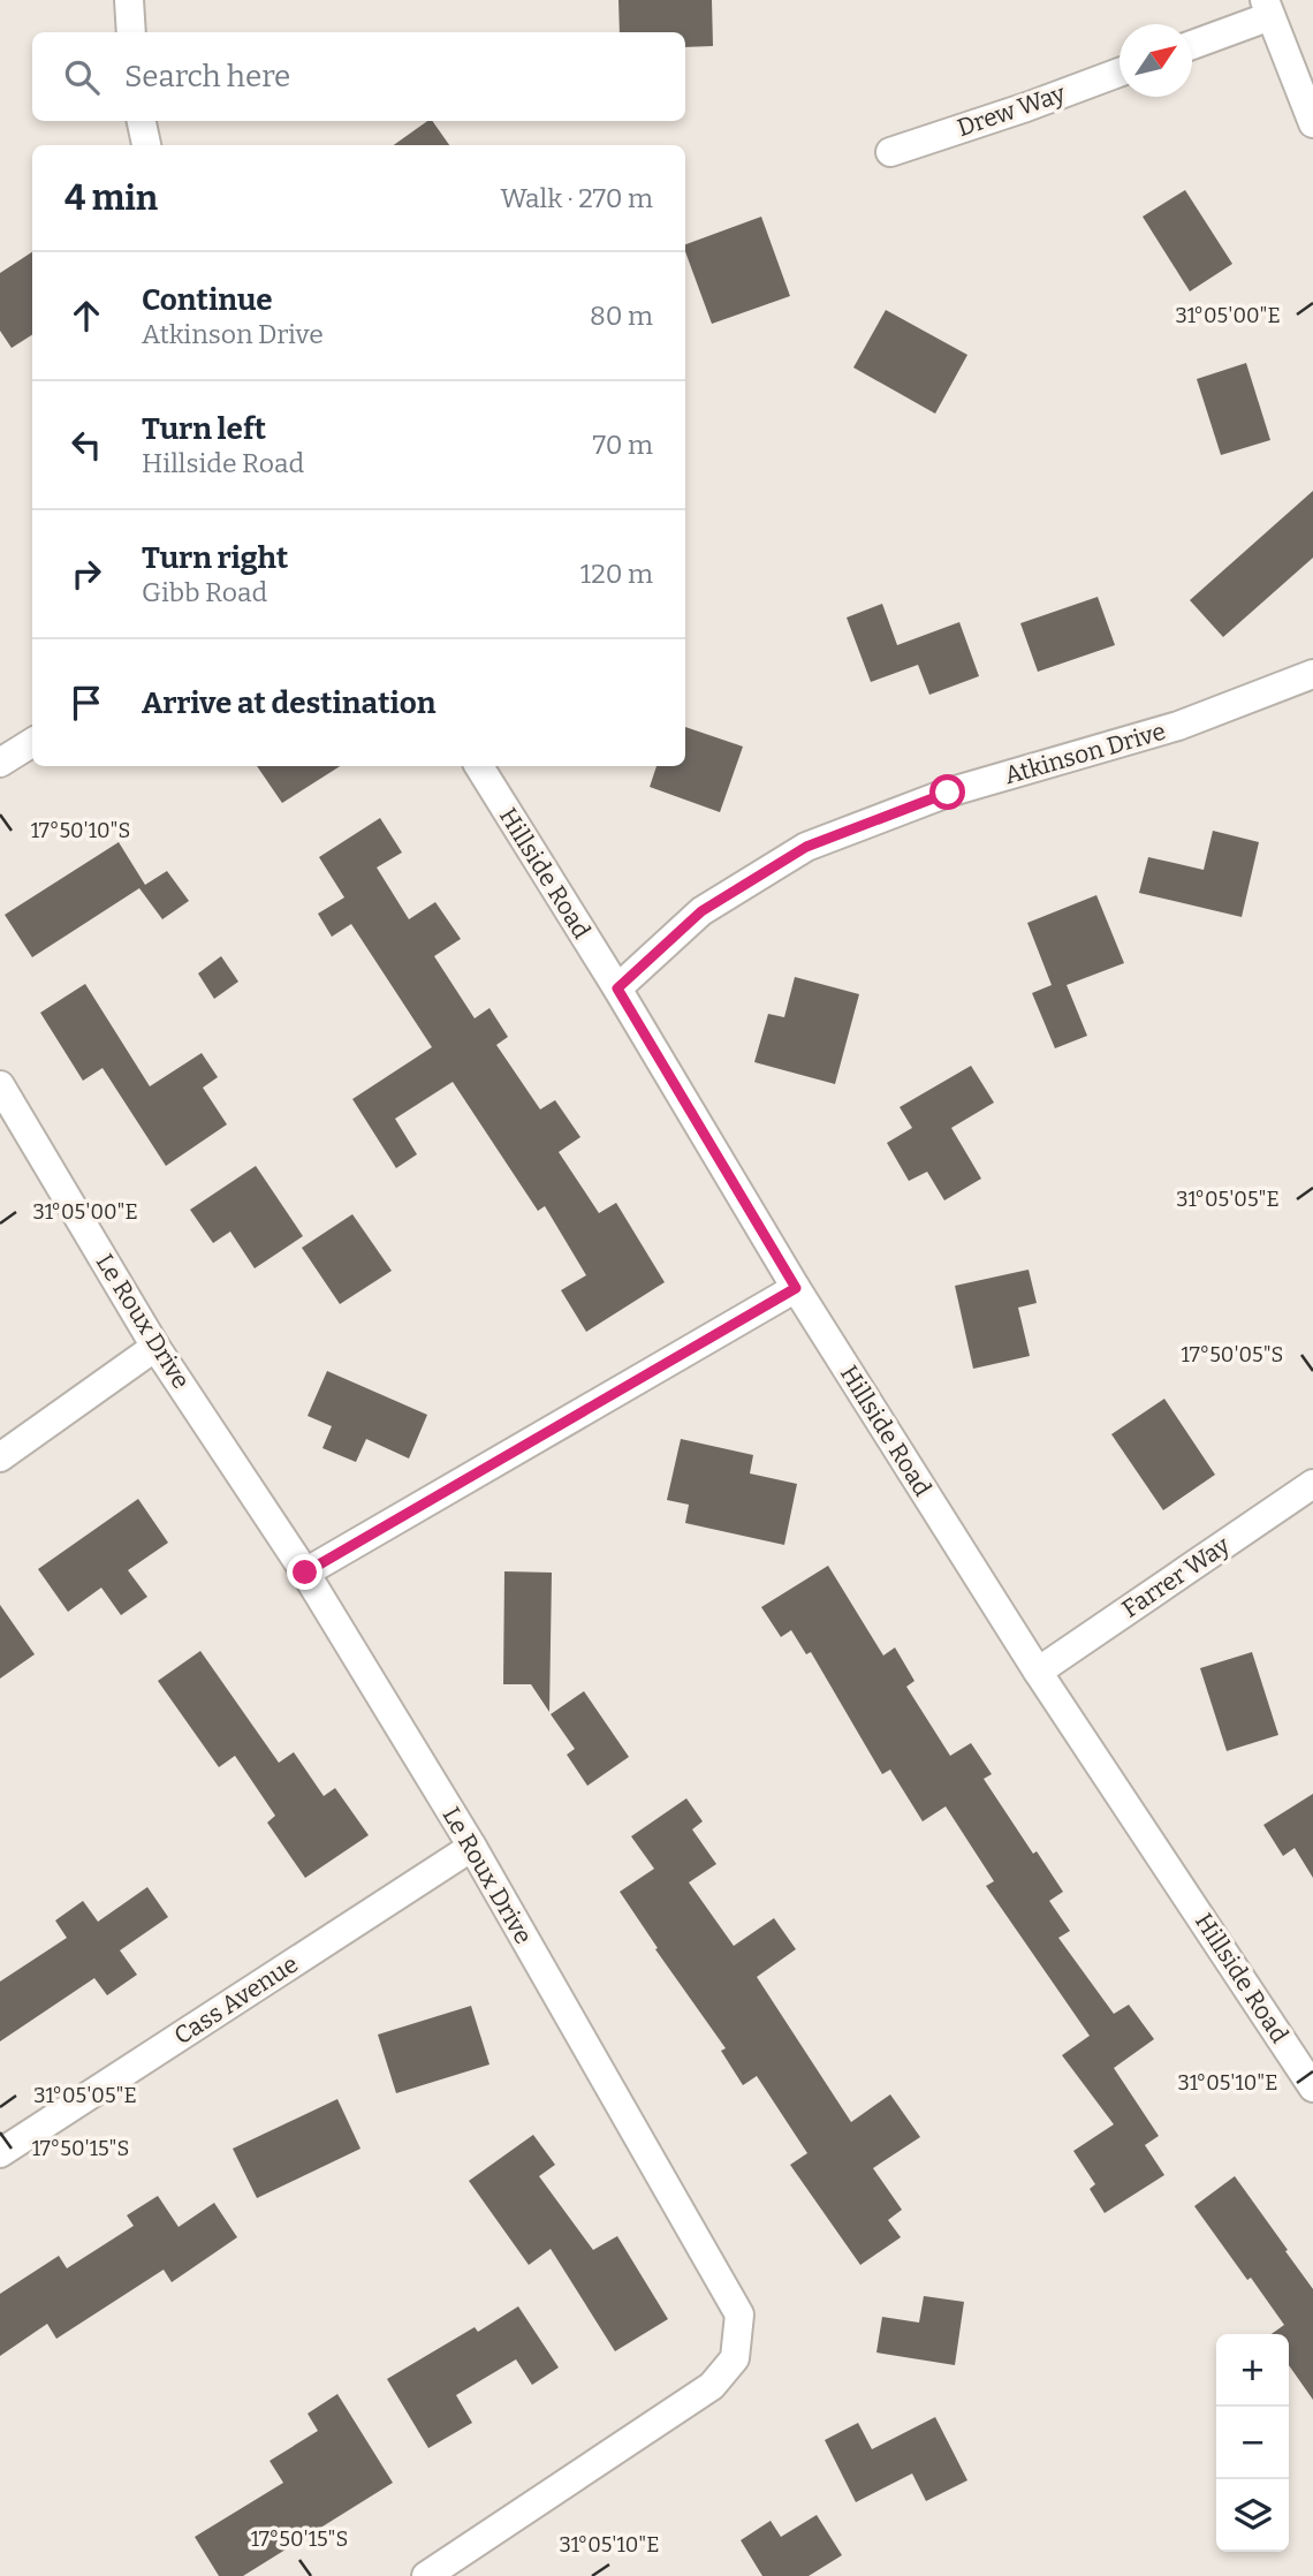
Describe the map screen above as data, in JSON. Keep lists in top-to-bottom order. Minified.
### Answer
{"streets":{"street":["Drew Way","Atkinson Drive","Hillside Road","Le Roux Drive","Farrer Way","Cass Avenue"]},"crossings":[["Atkinson Drive","Hillside Road"],["Hillside Road","Farrer Way"],["Le Roux Drive","Cass Avenue"]],"north":"top right","page":{"search":"Search here","heading":["4 min","Walk · 270 m"],"list":[["Continue","Atkinson Drive","80 m"],["Turn left","Hillside Road","70 m"],["Turn right","Gibb Road","120 m"],"Arrive at destination"],"map_buttons":["+","−"]},"coordinates":["31°05'00\"E","17°50'10\"S","31°05'05\"E","17°50'05\"S","31°05'10\"E","17°50'15\"S"]}
